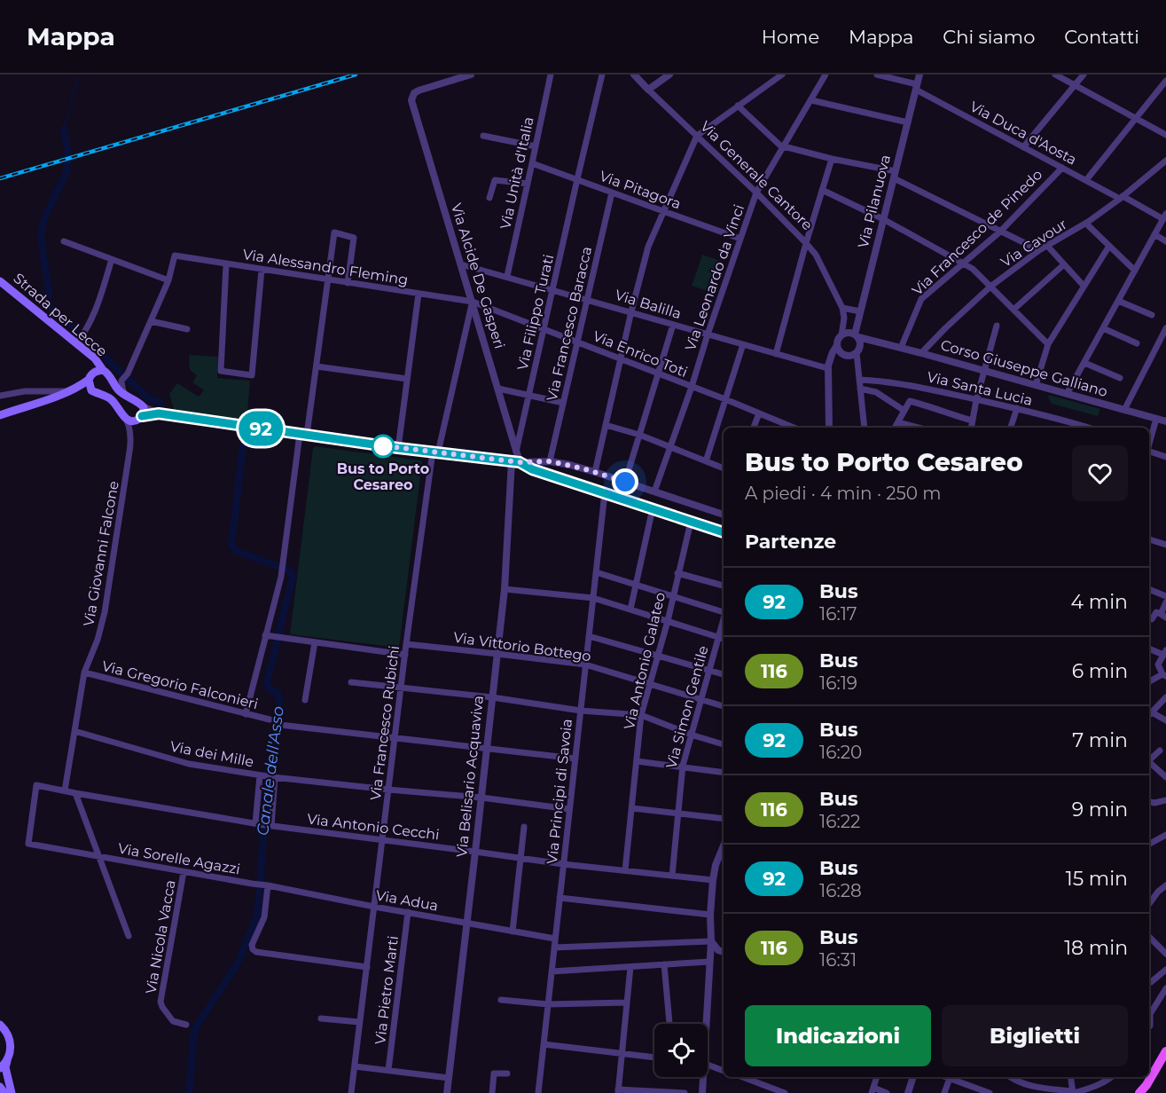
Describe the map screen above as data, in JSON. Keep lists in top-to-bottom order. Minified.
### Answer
{"streets":{"main road":["Strada per Lecce"],"street":["Via Duca d'Aosta","Via Unità d'Italia","Via Generale Cantore","Via Pitagora","Via Pilanuova","Via Francesco de Pinedo","Via Cavour","Via Alessandro Fleming","Via Alcide De Gasperi","Via Leonardo da Vinci","Via Balilla","Via Filippo Turati","Via Francesco Baracca","Via Enrico Toti","Corso Giuseppe Galliano","Via Santa Lucia","Via Giovanni Falcone","Via Vittorio Bottego","Via Antonio Galateo","Via Gregorio Falconieri","Via Simon Gentile","Via Francesco Rubichi","Via dei Mille","Via Belisario Acquaviva","Via Principi di Savoia","Via Antonio Cecchi","Via Sorelle Agazzi","Via Adua","Via Nicola Vacca","Via Pietro Marti"]},"crossings":[["Via Duca d'Aosta","Via Pilanuova"],["Via Duca d'Aosta","Via Francesco de Pinedo"],["Via Duca d'Aosta","Via Cavour"],["Via Unità d'Italia","Via Pitagora"],["Via Unità d'Italia","Via Balilla"],["Via Generale Cantore","Via Leonardo da Vinci"],["Via Pitagora","Via Leonardo da Vinci"],["Via Pitagora","Via Filippo Turati"],["Via Pitagora","Via Francesco Baracca"],["Via Pilanuova","Corso Giuseppe Galliano"],["Via Francesco de Pinedo","Corso Giuseppe Galliano"],["Via Cavour","Corso Giuseppe Galliano"],["Via Alessandro Fleming","Via Alcide De Gasperi"],["Via Alessandro Fleming","Via Enrico Toti"],["Via Alessandro Fleming","Via Francesco Rubichi"],["Via Alcide De Gasperi","Via Balilla"],["Via Alcide De Gasperi","Via Filippo Turati"],["Via Alcide De Gasperi","Via Enrico Toti"],["Via Alcide De Gasperi","Via Francesco Rubichi"],["Via Alcide De Gasperi","Via Belisario Acquaviva"],["Via Leonardo da Vinci","Via Balilla"],["Via Leonardo da Vinci","Via Enrico Toti"],["Via Balilla","Via Filippo Turati"],["Via Balilla","Via Francesco Baracca"],["Via Filippo Turati","Via Enrico Toti"],["Via Francesco Baracca","Via Enrico Toti"],["Via Enrico Toti","Via Francesco Rubichi"],["Via Giovanni Falcone","Via Gregorio Falconieri"],["Via Giovanni Falcone","Via dei Mille"],["Via Giovanni Falcone","Via Antonio Cecchi"],["Via Giovanni Falcone","Via Sorelle Agazzi"],["Via Vittorio Bottego","Via Antonio Galateo"],["Via Vittorio Bottego","Via Simon Gentile"],["Via Vittorio Bottego","Via Francesco Rubichi"],["Via Vittorio Bottego","Via Belisario Acquaviva"],["Via Vittorio Bottego","Via Principi di Savoia"],["Via Antonio Galateo","Via Antonio Cecchi"],["Via Simon Gentile","Via Antonio Cecchi"],["Via Francesco Rubichi","Via dei Mille"],["Via Francesco Rubichi","Via Antonio Cecchi"],["Via Francesco Rubichi","Via Adua"],["Via dei Mille","Via Belisario Acquaviva"],["Via dei Mille","Via Principi di Savoia"],["Via Belisario Acquaviva","Via Antonio Cecchi"],["Via Belisario Acquaviva","Via Adua"],["Via Principi di Savoia","Via Antonio Cecchi"],["Via Principi di Savoia","Via Adua"],["Via Antonio Cecchi","Via Sorelle Agazzi"],["Via Sorelle Agazzi","Via Adua"],["Via Sorelle Agazzi","Via Nicola Vacca"],["Via Adua","Via Pietro Marti"]],"water":["Canale dell'Asso"],"places":["Bus to Porto Cesareo"],"lines":["bus line 92"],"page":{"header":"Mappa","nav":["Home","Mappa","Chi siamo","Contatti"],"on_map":"92","heading":[["Bus to Porto Cesareo","A piedi · 4 min · 250 m"],"Partenze"],"list":[{"mark":"92","name":"Bus","note":"16:17","value":"4 min"},{"mark":"116","name":"Bus","note":"16:19","value":"6 min"},{"mark":"92","name":"Bus","note":"16:20","value":"7 min"},{"mark":"116","name":"Bus","note":"16:22","value":"9 min"},{"mark":"92","name":"Bus","note":"16:28","value":"15 min"},{"mark":"116","name":"Bus","note":"16:31","value":"18 min"}],"buttons":["Indicazioni","Biglietti"]}}
